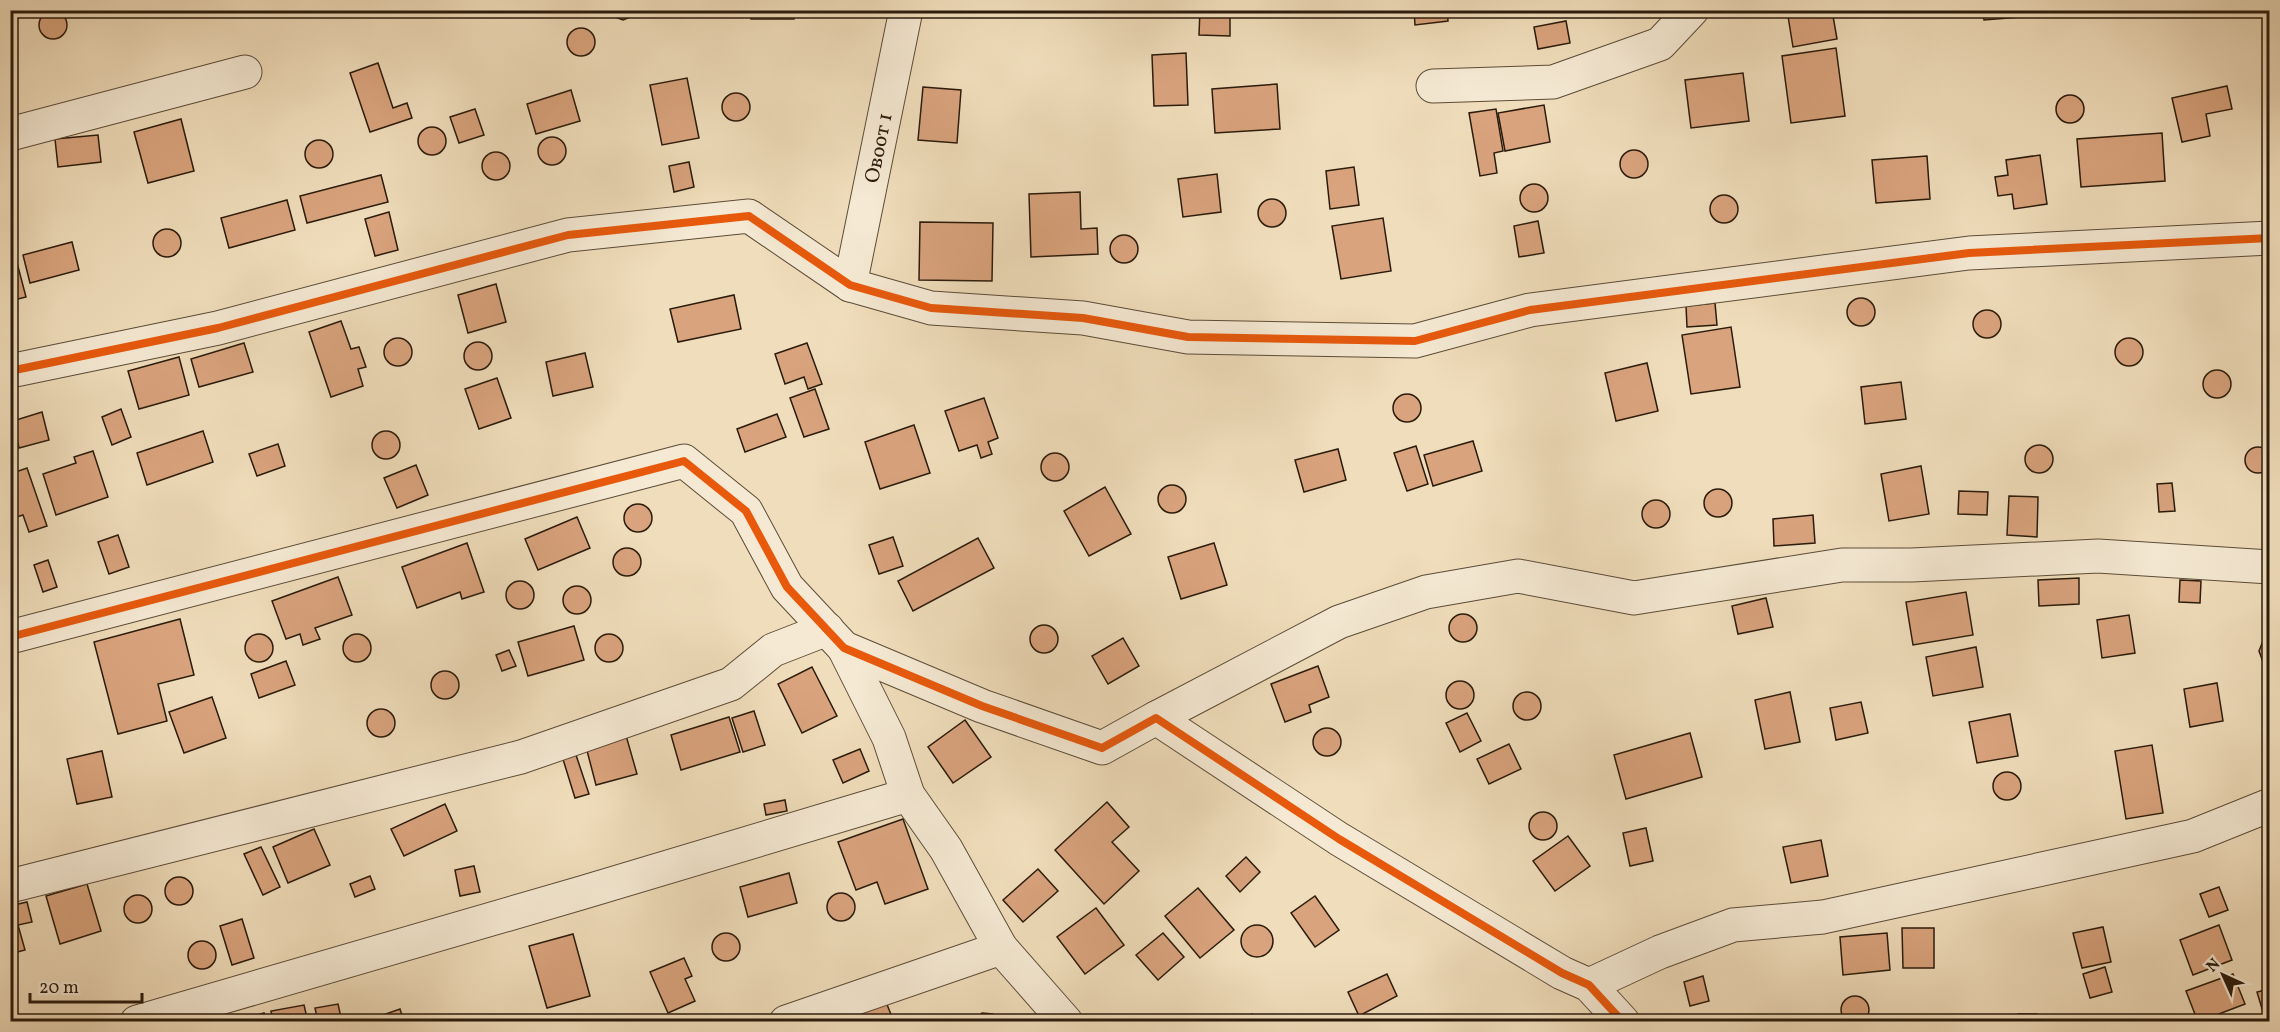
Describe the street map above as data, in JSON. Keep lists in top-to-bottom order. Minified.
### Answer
{"streets":{"street":["Овоот 1"]},"scale_bar":"20 m","north":"top left"}
